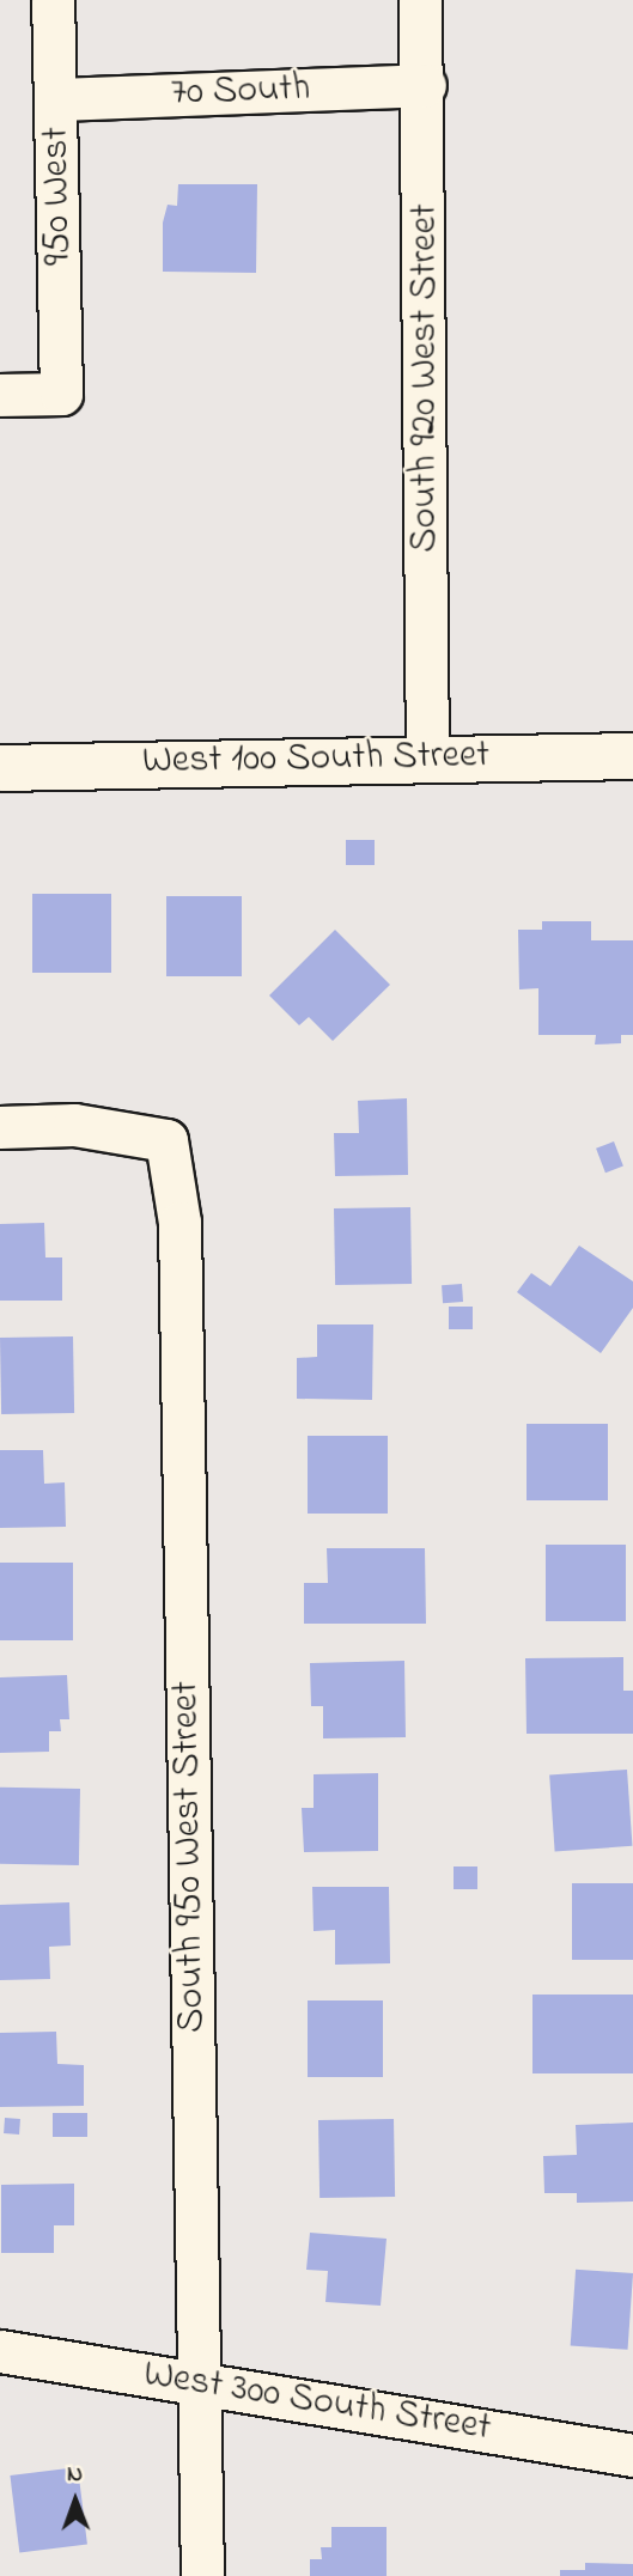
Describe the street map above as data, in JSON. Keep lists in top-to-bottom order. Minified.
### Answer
{"streets":{"street":["70 South","950 West","South 920 West Street","West 100 South Street","South 950 West Street","West 300 South Street"]},"crossings":[["70 South","950 West"],["70 South","South 920 West Street"],["South 920 West Street","West 100 South Street"],["South 950 West Street","West 300 South Street"]],"north":"top"}
